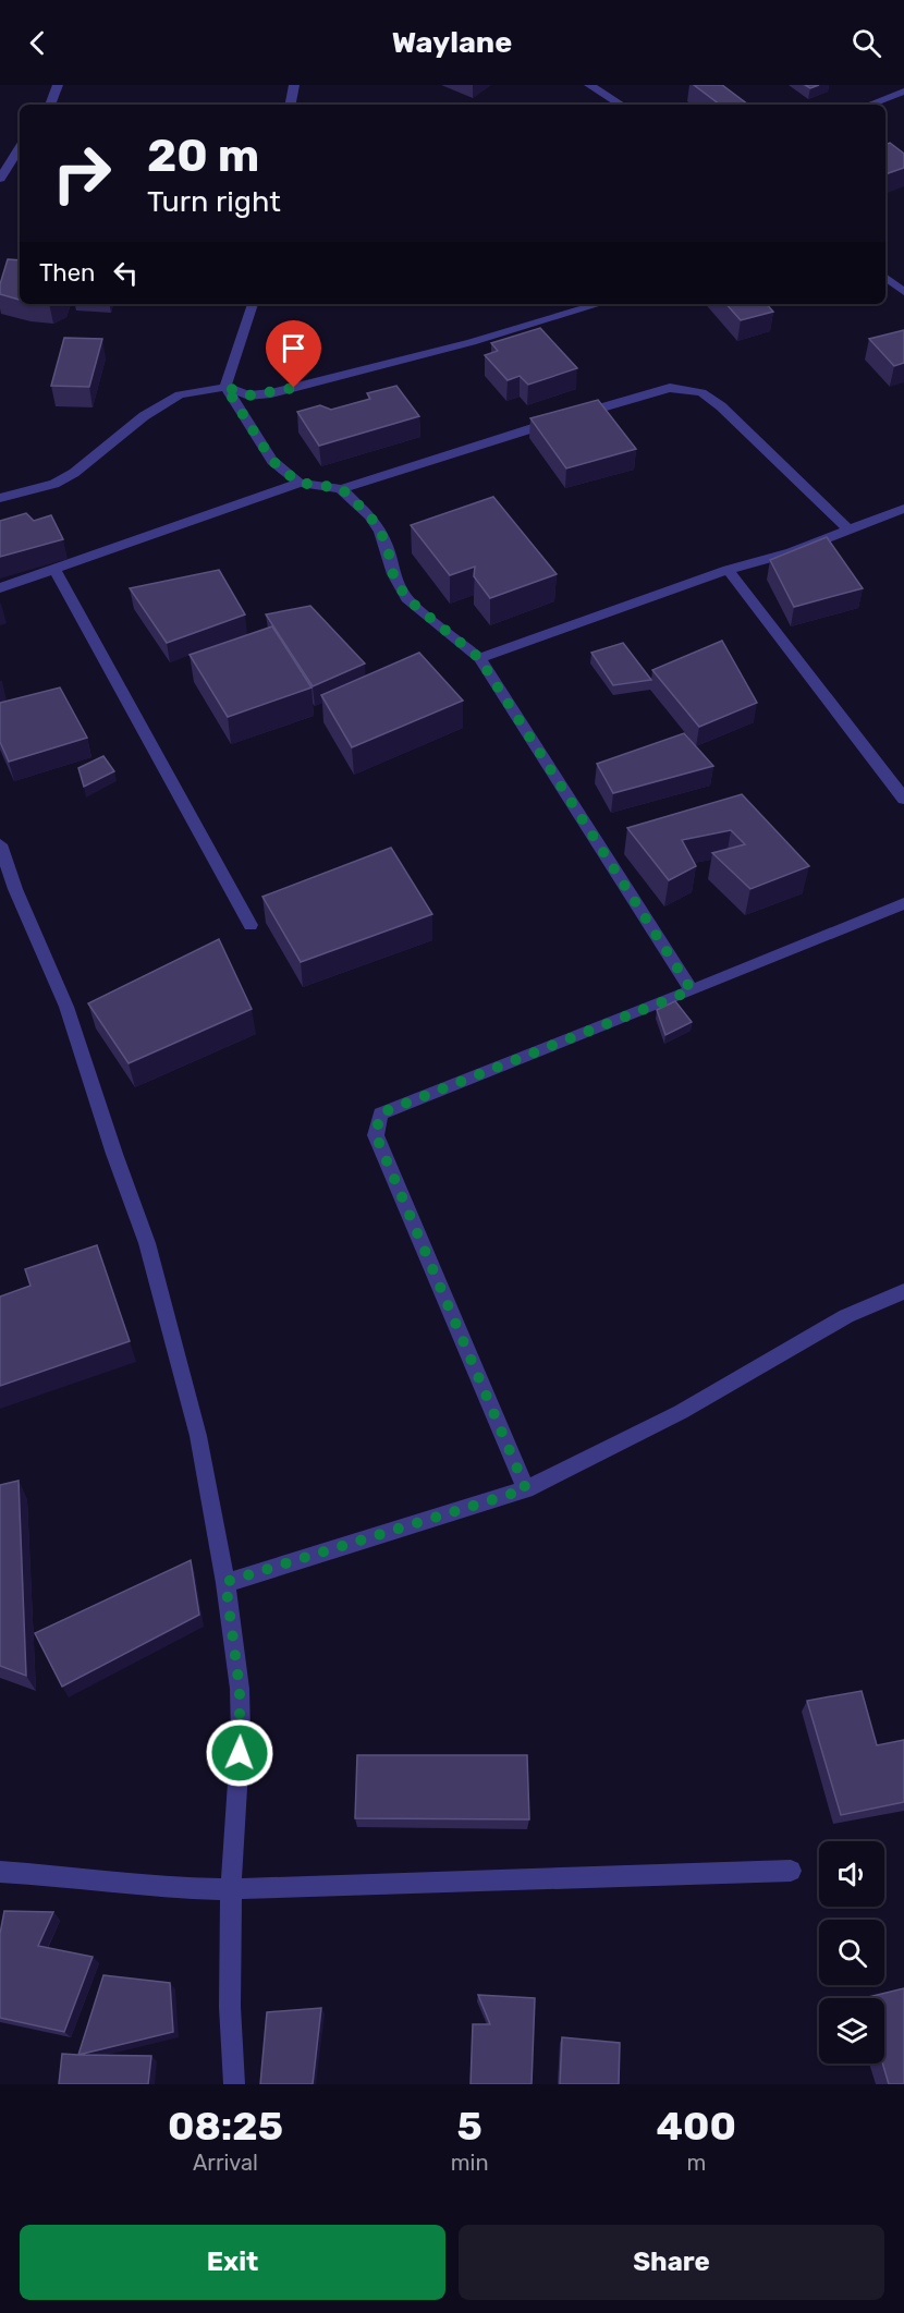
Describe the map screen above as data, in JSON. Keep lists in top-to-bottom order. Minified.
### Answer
{"page":{"header":"Waylane","turn":["20 m","Turn right"],"then":"Then","eta":["08:25","Arrival","5","min","400","m"],"buttons":["Exit","Share"]}}
